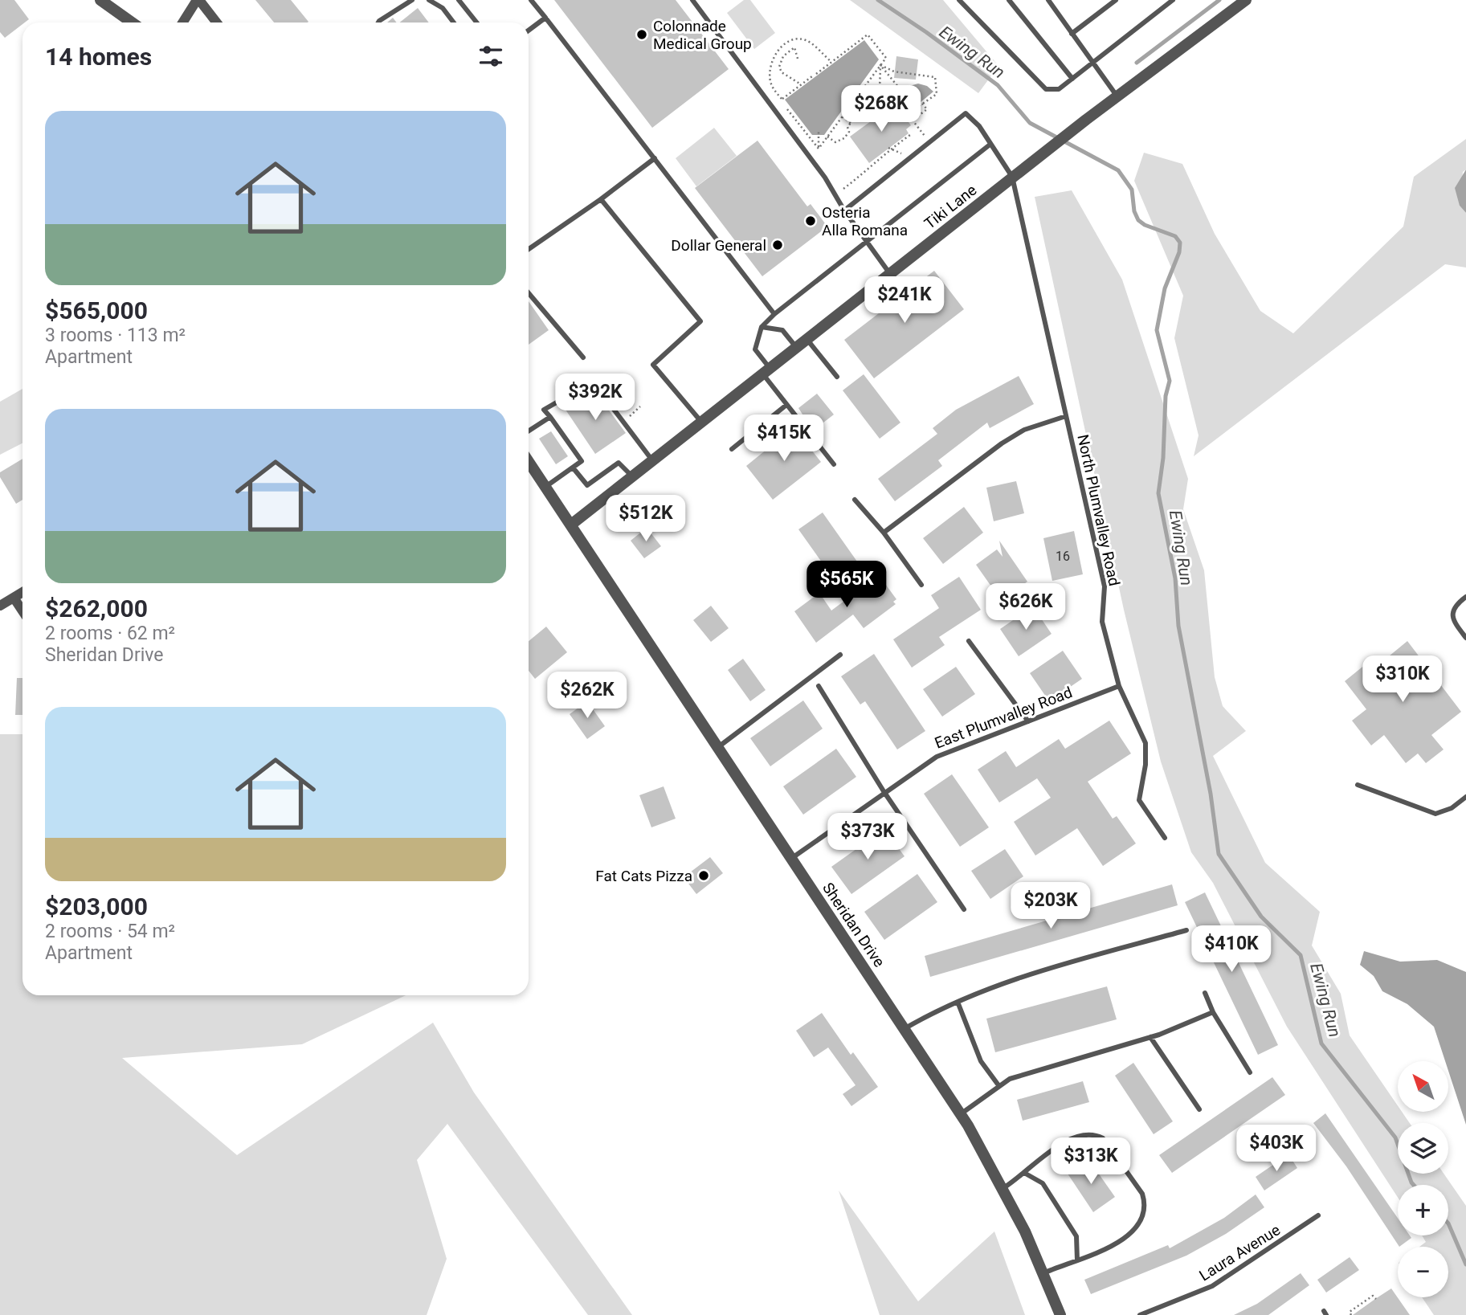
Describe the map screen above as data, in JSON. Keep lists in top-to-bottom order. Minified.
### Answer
{"streets":{"street":["Tiki Lane","Sheridan Drive"],"lane":["North Plumvalley Road","East Plumvalley Road","Laura Avenue"]},"crossings":[["Tiki Lane","North Plumvalley Road"],["Tiki Lane","Sheridan Drive"],["North Plumvalley Road","East Plumvalley Road"],["East Plumvalley Road","Sheridan Drive"]],"water":["Ewing Run"],"places":["Colonnade Medical Group","Osteria Alla Romana","Dollar General","Fat Cats Pizza"],"house_numbers":["16"],"north":"top left","page":{"heading":"14 homes","price":["$268K","$241K","$392K","$415K","$512K","$565K","$626K","$310K","$262K","$373K","$203K","$410K","$403K","$313K"],"list":[{"name":"$565,000","note":"3 rooms · 113 m² · Apartment"},{"name":"$262,000","note":"2 rooms · 62 m² · Sheridan Drive"},{"name":"$203,000","note":"2 rooms · 54 m² · Apartment"}],"map_buttons":["+","−"]}}
